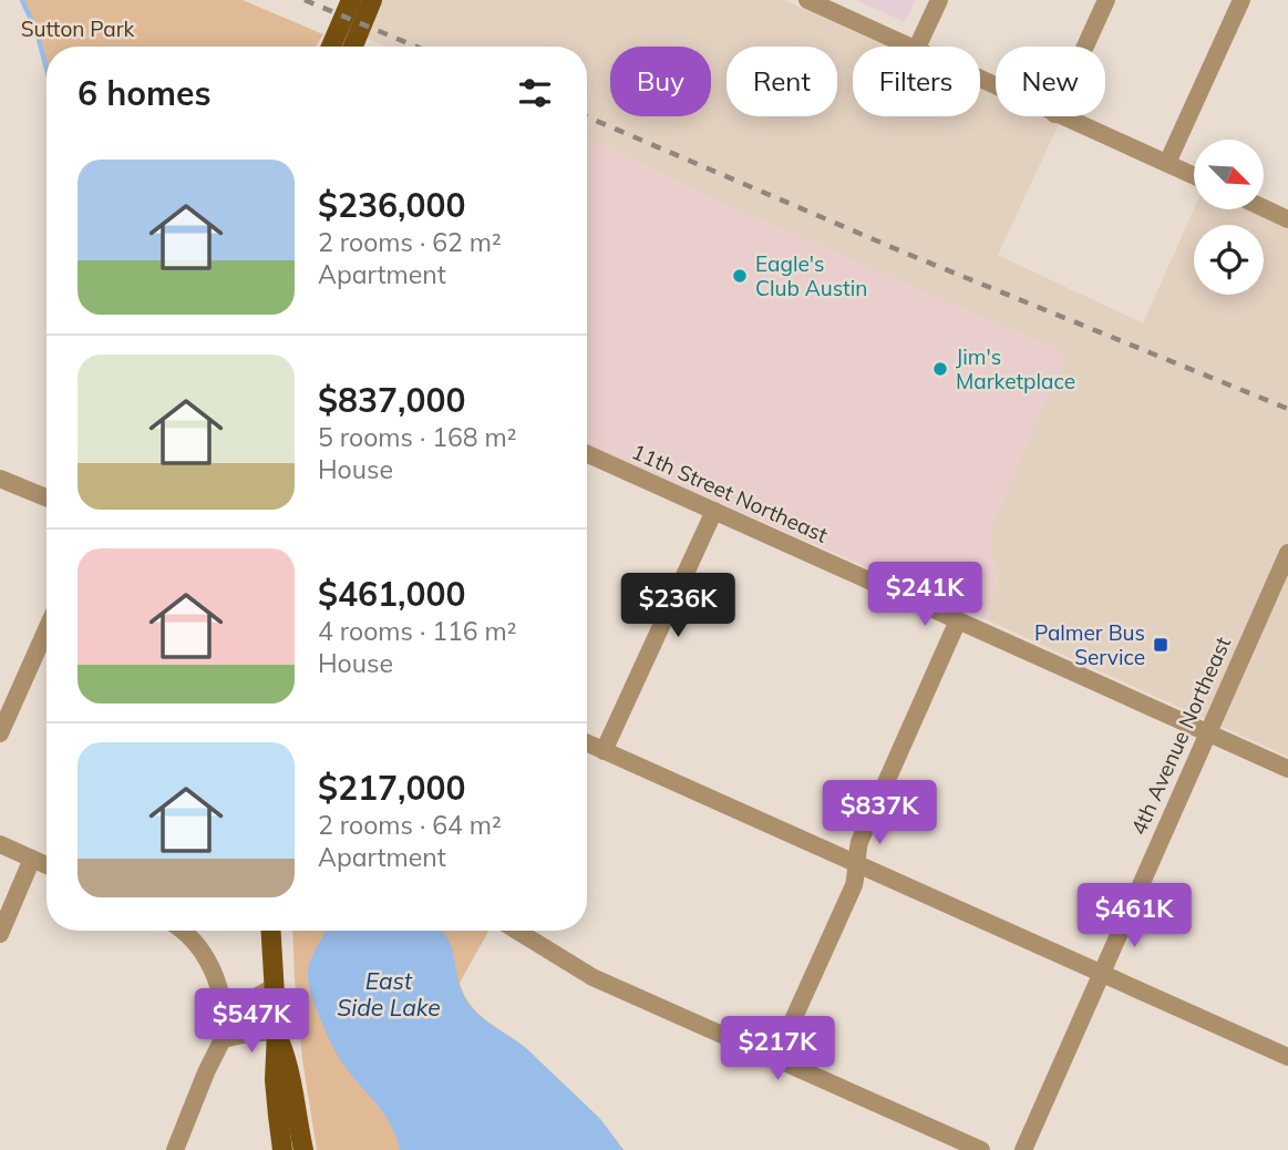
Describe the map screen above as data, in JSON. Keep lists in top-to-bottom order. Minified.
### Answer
{"streets":{"street":["11th Street Northeast","4th Avenue Northeast"]},"crossings":[["11th Street Northeast","4th Avenue Northeast"]],"water":["East Side Lake"],"parks":["Sutton Park"],"places":{"other":["Eagle's Club Austin","Jim's Marketplace"],"transit":["Palmer Bus Service"]},"north":"bottom right","page":{"chip":["Buy","Rent","Filters","New"],"heading":"6 homes","list":[{"name":"$236,000","note":"2 rooms · 62 m² · Apartment"},{"name":"$837,000","note":"5 rooms · 168 m² · House"},{"name":"$461,000","note":"4 rooms · 116 m² · House"},{"name":"$217,000","note":"2 rooms · 64 m² · Apartment"}],"price":["$241K","$236K","$837K","$461K","$547K","$217K"]}}
